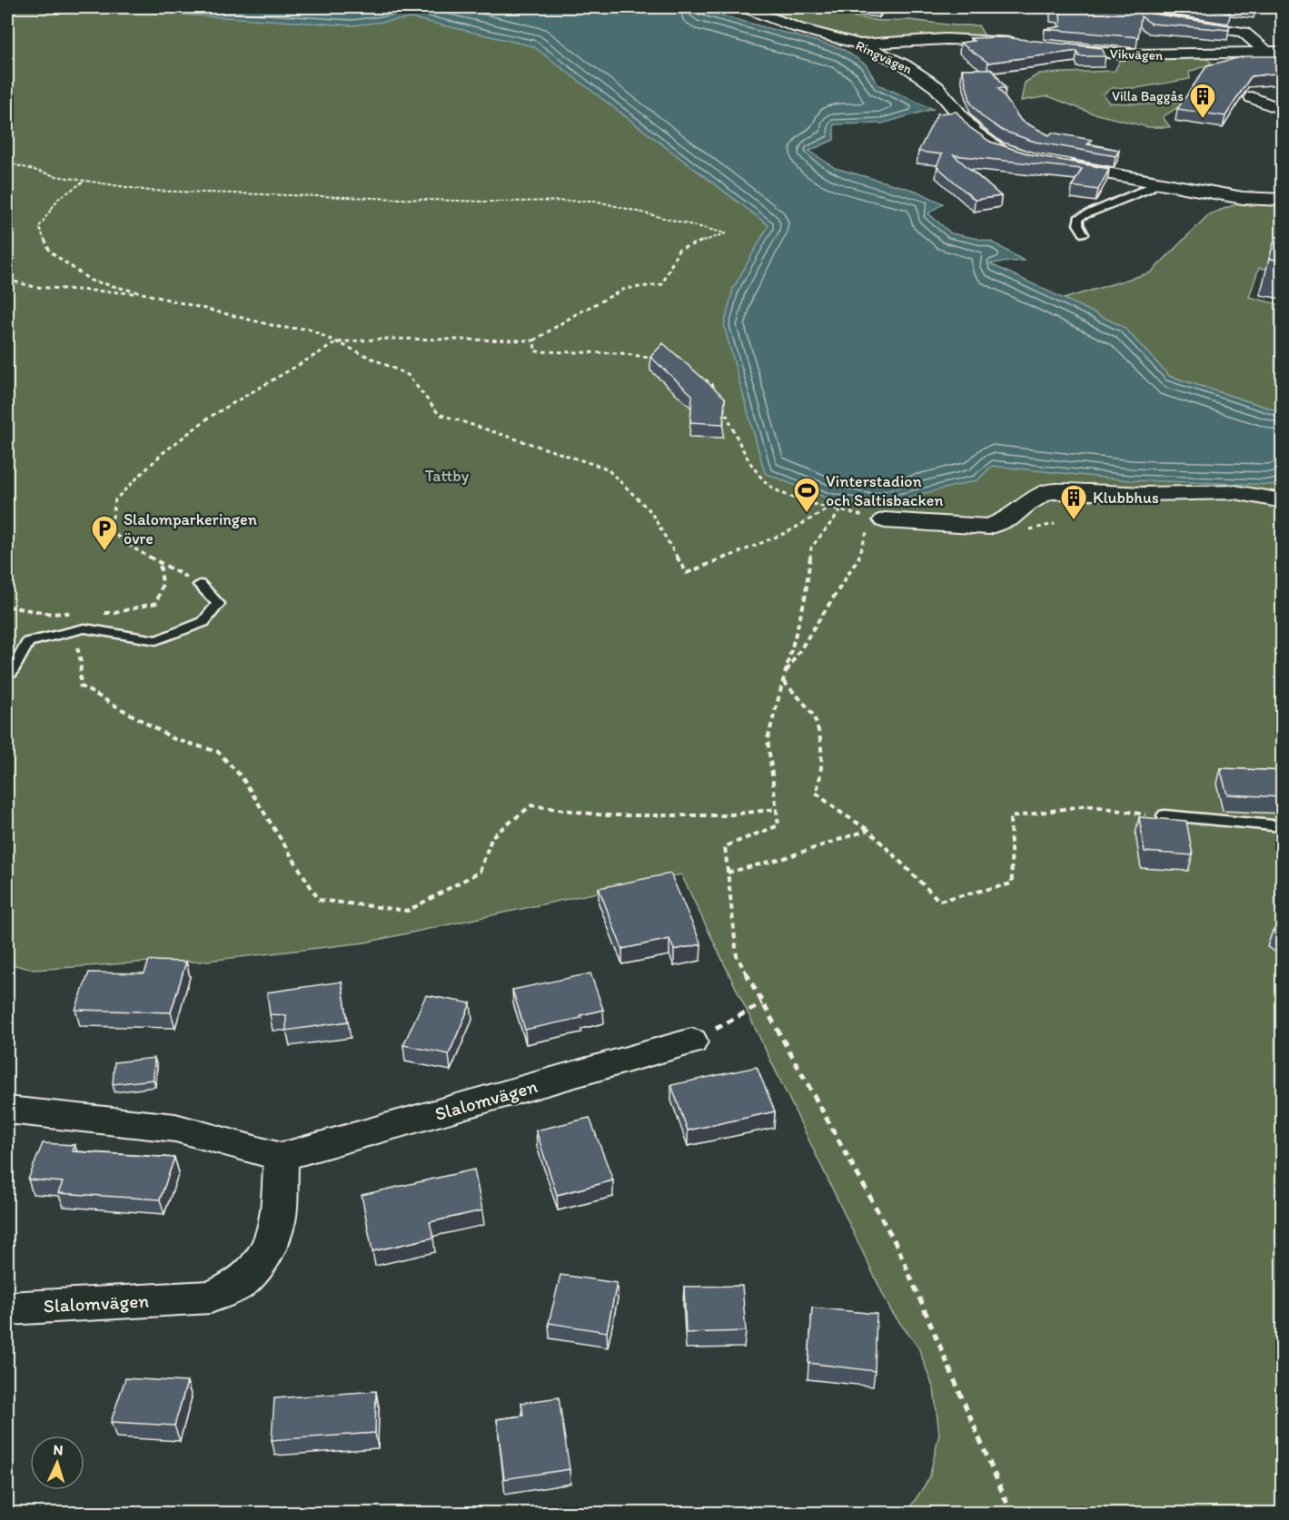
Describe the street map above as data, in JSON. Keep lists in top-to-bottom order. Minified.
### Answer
{"streets":{"street":["Vikvägen","Ringvägen","Slalomvägen"]},"parks":["Tattby"],"places":{"building":["Villa Baggås","Klubbhus"],"sports":["Vinterstadion och Saltisbacken"],"parking":["Slalomparkeringen övre"]},"north":"top"}
